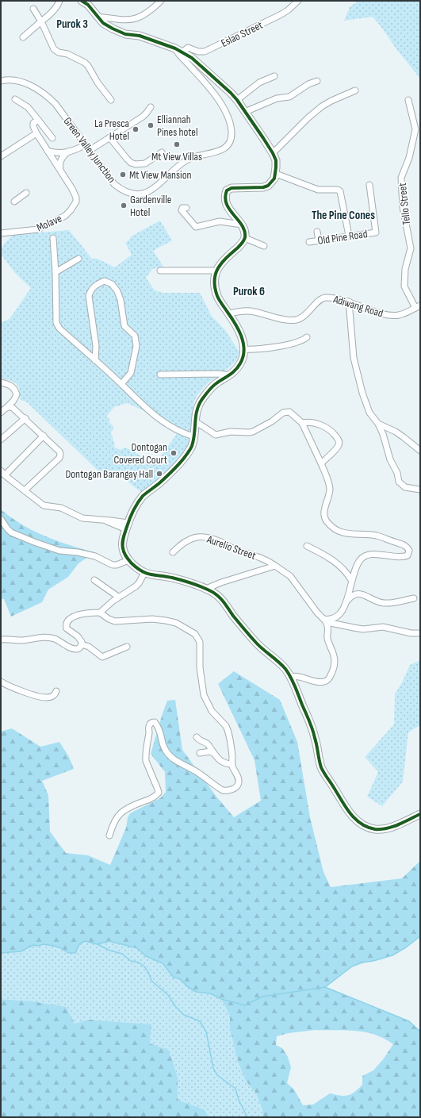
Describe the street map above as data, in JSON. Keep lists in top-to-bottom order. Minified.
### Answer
{"streets":{"street":["Eslao Street","Green Valley Junction","Tello Street","Molave","Old Pine Road","Adiwang Road","Aurelio Street"]},"crossings":[["Eslao Street","Green Valley Junction"],["Tello Street","Adiwang Road"]],"districts":["Purok 3","The Pine Cones","Purok 6"],"places":["Elliannah Pines hotel","La Presca Hotel","Mt View Villas","Mt View Mansion","Gardenville Hotel","Dontogan Covered Court","Dontogan Barangay Hall"]}
